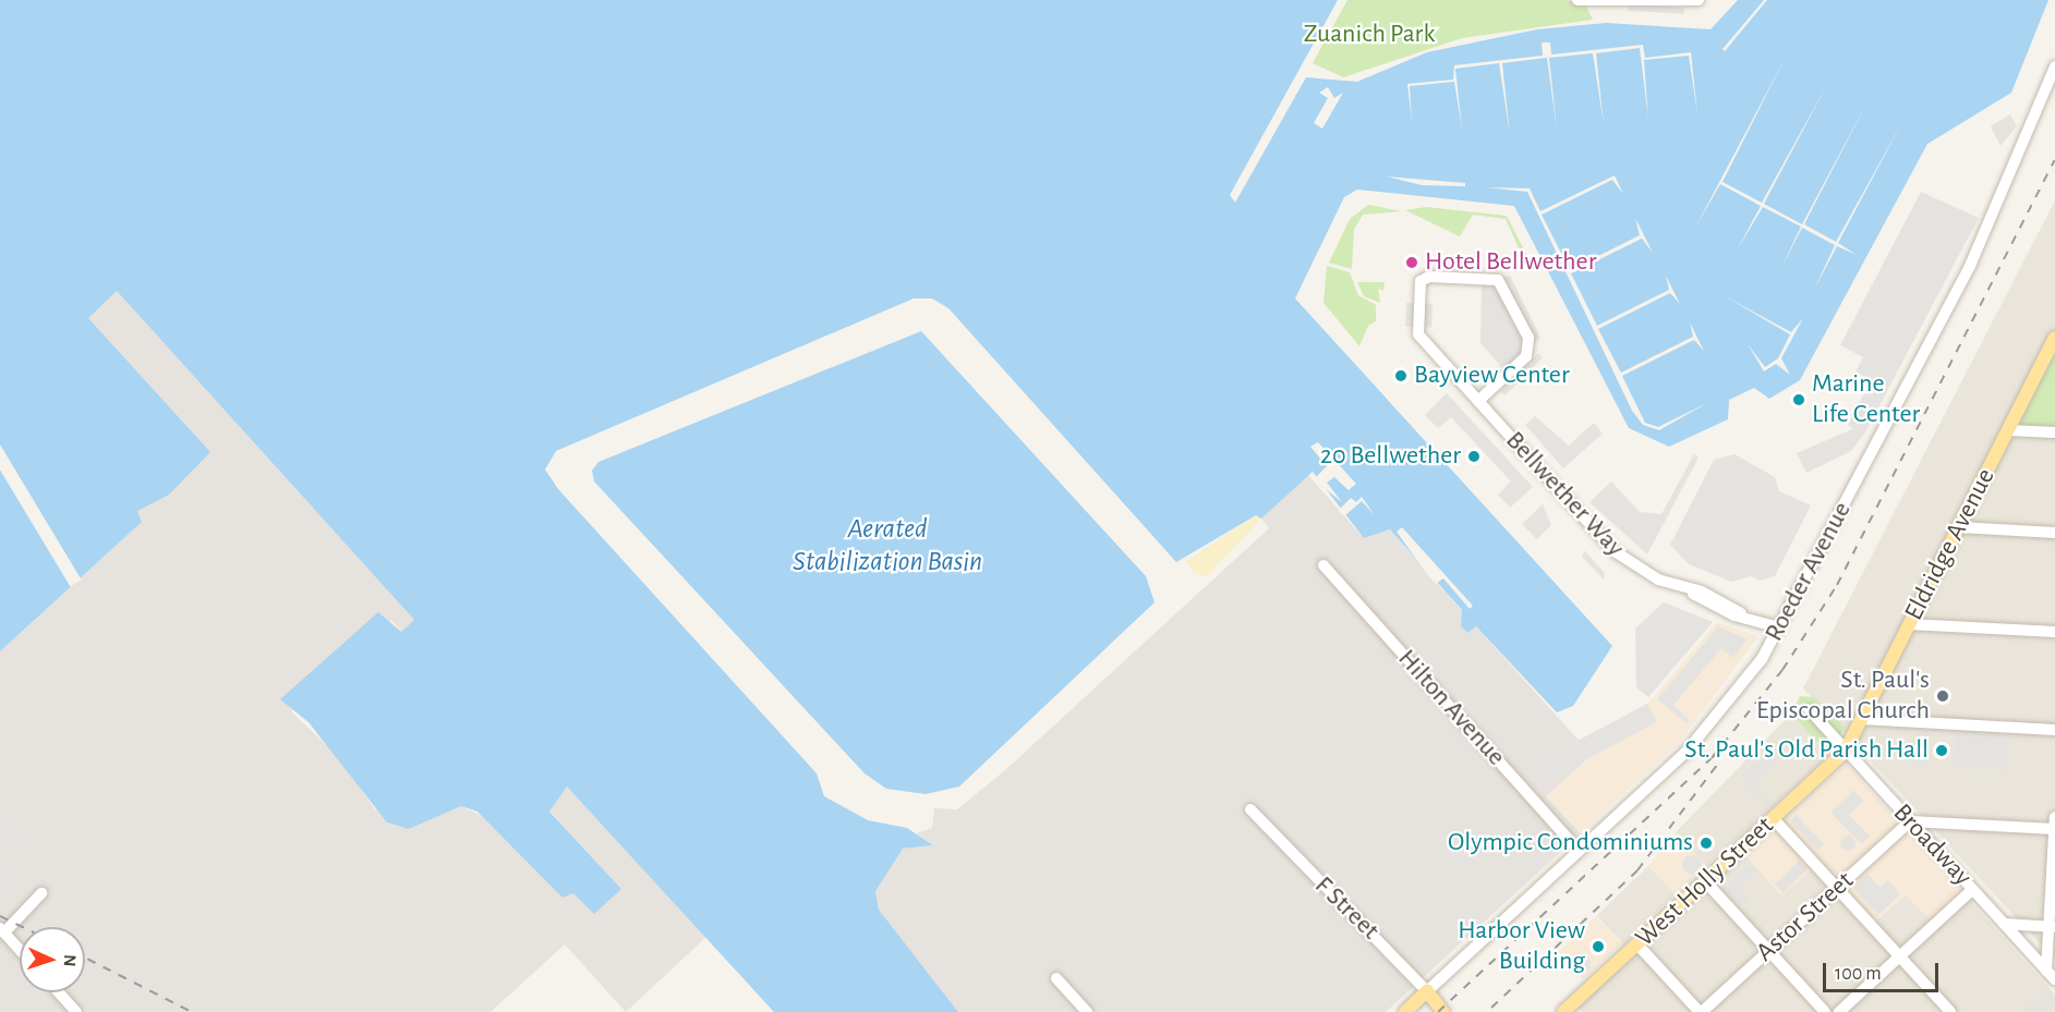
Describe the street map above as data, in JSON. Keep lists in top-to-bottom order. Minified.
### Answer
{"streets":{"main road":["Eldridge Avenue","Roeder Avenue","West Holly Street","F Street"],"street":["Bellwether Way","Hilton Avenue","Broadway","Astor Street"]},"crossings":[["Bellwether Way","Roeder Avenue"],["Eldridge Avenue","Broadway"],["Eldridge Avenue","West Holly Street"],["Roeder Avenue","Hilton Avenue"],["Roeder Avenue","F Street"],["Broadway","West Holly Street"],["Broadway","Astor Street"]],"water":["Aerated Stabilization Basin"],"parks":["Zuanich Park"],"places":["Hotel Bellwether","Bayview Center","Marine Life Center","20 Bellwether","St. Paul's Episcopal Church","St. Paul's Old Parish Hall","Olympic Condominiums","Harbor View Building"],"scale_bar":"100 m","north":"right"}
